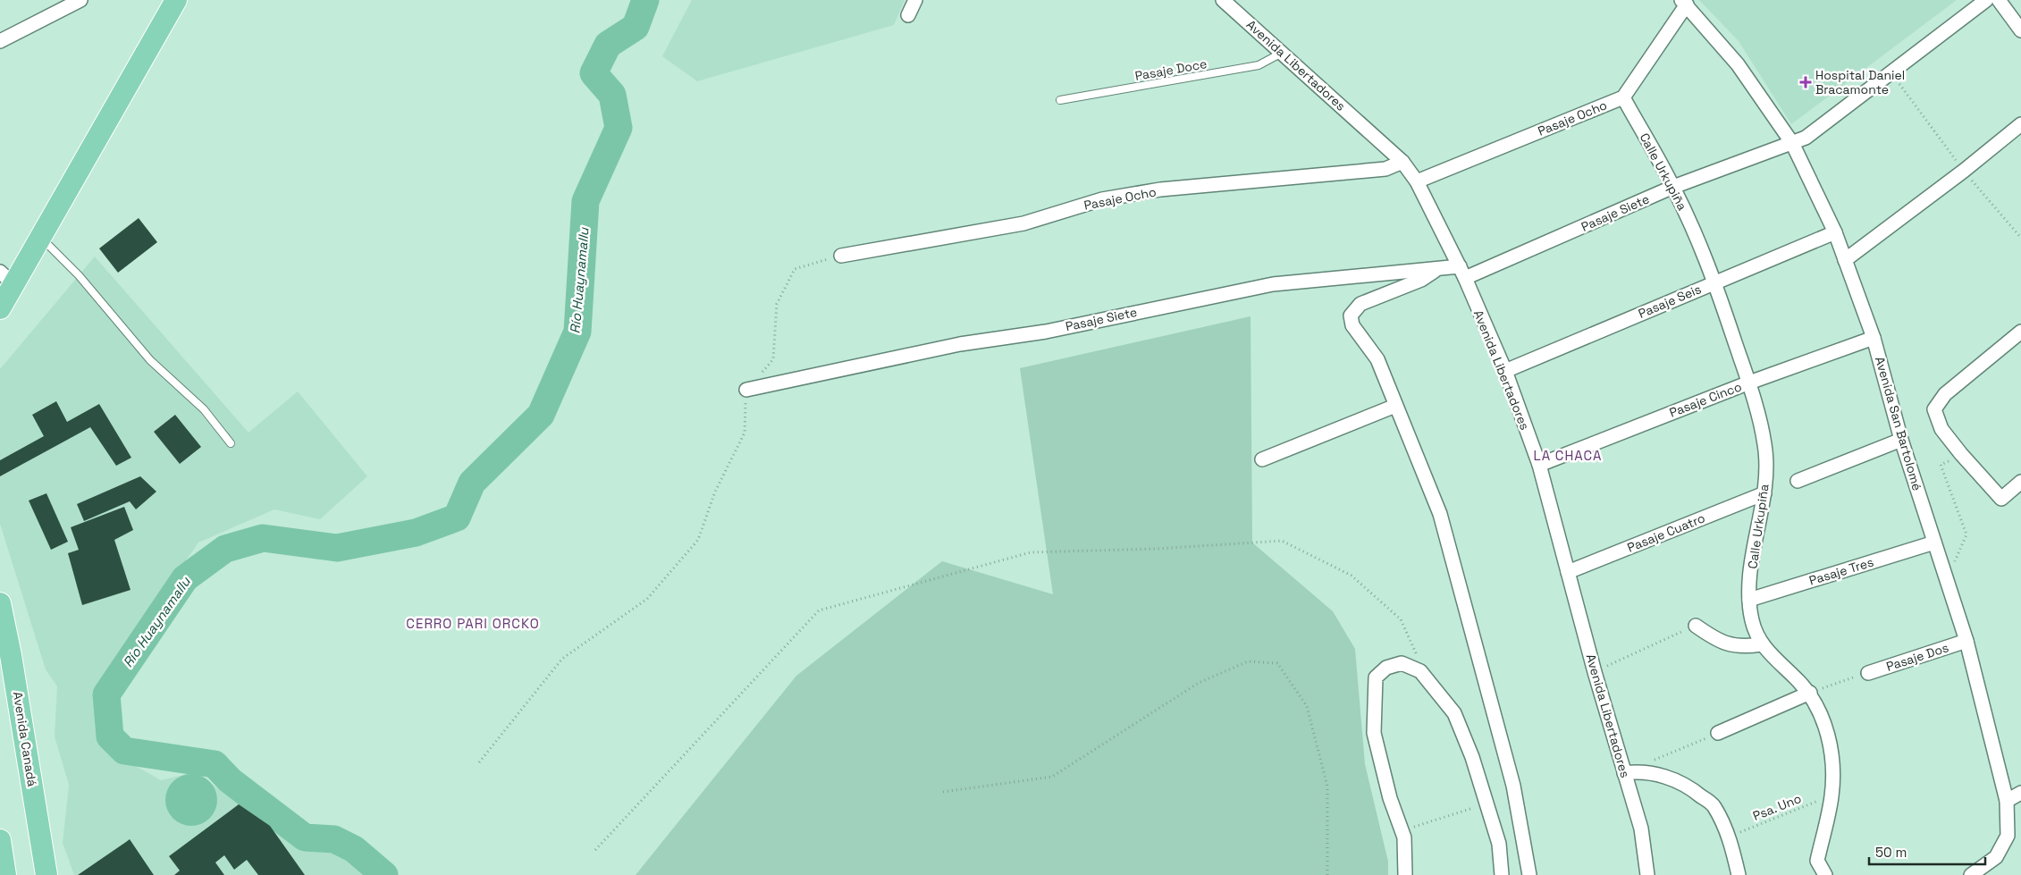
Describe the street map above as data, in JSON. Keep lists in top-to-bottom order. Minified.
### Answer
{"streets":{"highway":["Avenida Canadá"],"street":["Avenida Libertadores","Pasaje Ocho","Calle Urkupiña","Pasaje Siete","Pasaje Seis","Pasaje Cinco","Avenida San Bartolomé","Pasaje Cuatro","Pasaje Tres","Pasaje Dos"],"lane":["Pasaje Doce"],"path":["Psa. Uno"]},"crossings":[["Avenida Libertadores","Pasaje Doce"],["Avenida Libertadores","Pasaje Ocho"],["Avenida Libertadores","Pasaje Siete"],["Avenida Libertadores","Pasaje Seis"],["Avenida Libertadores","Pasaje Cinco"],["Avenida Libertadores","Pasaje Cuatro"],["Pasaje Ocho","Calle Urkupiña"],["Pasaje Ocho","Avenida San Bartolomé"],["Calle Urkupiña","Pasaje Siete"],["Calle Urkupiña","Pasaje Seis"],["Calle Urkupiña","Pasaje Cinco"],["Calle Urkupiña","Pasaje Cuatro"],["Calle Urkupiña","Pasaje Tres"],["Calle Urkupiña","Psa. Uno"],["Pasaje Siete","Avenida San Bartolomé"],["Pasaje Seis","Avenida San Bartolomé"],["Pasaje Cinco","Avenida San Bartolomé"],["Avenida San Bartolomé","Pasaje Tres"],["Avenida San Bartolomé","Pasaje Dos"]],"districts":["LA CHACA","CERRO PARI ORCKO"],"water":["Río Huaynamallu"],"places":{"health":["Hospital Daniel Bracamonte"]},"scale_bar":"50 m"}
